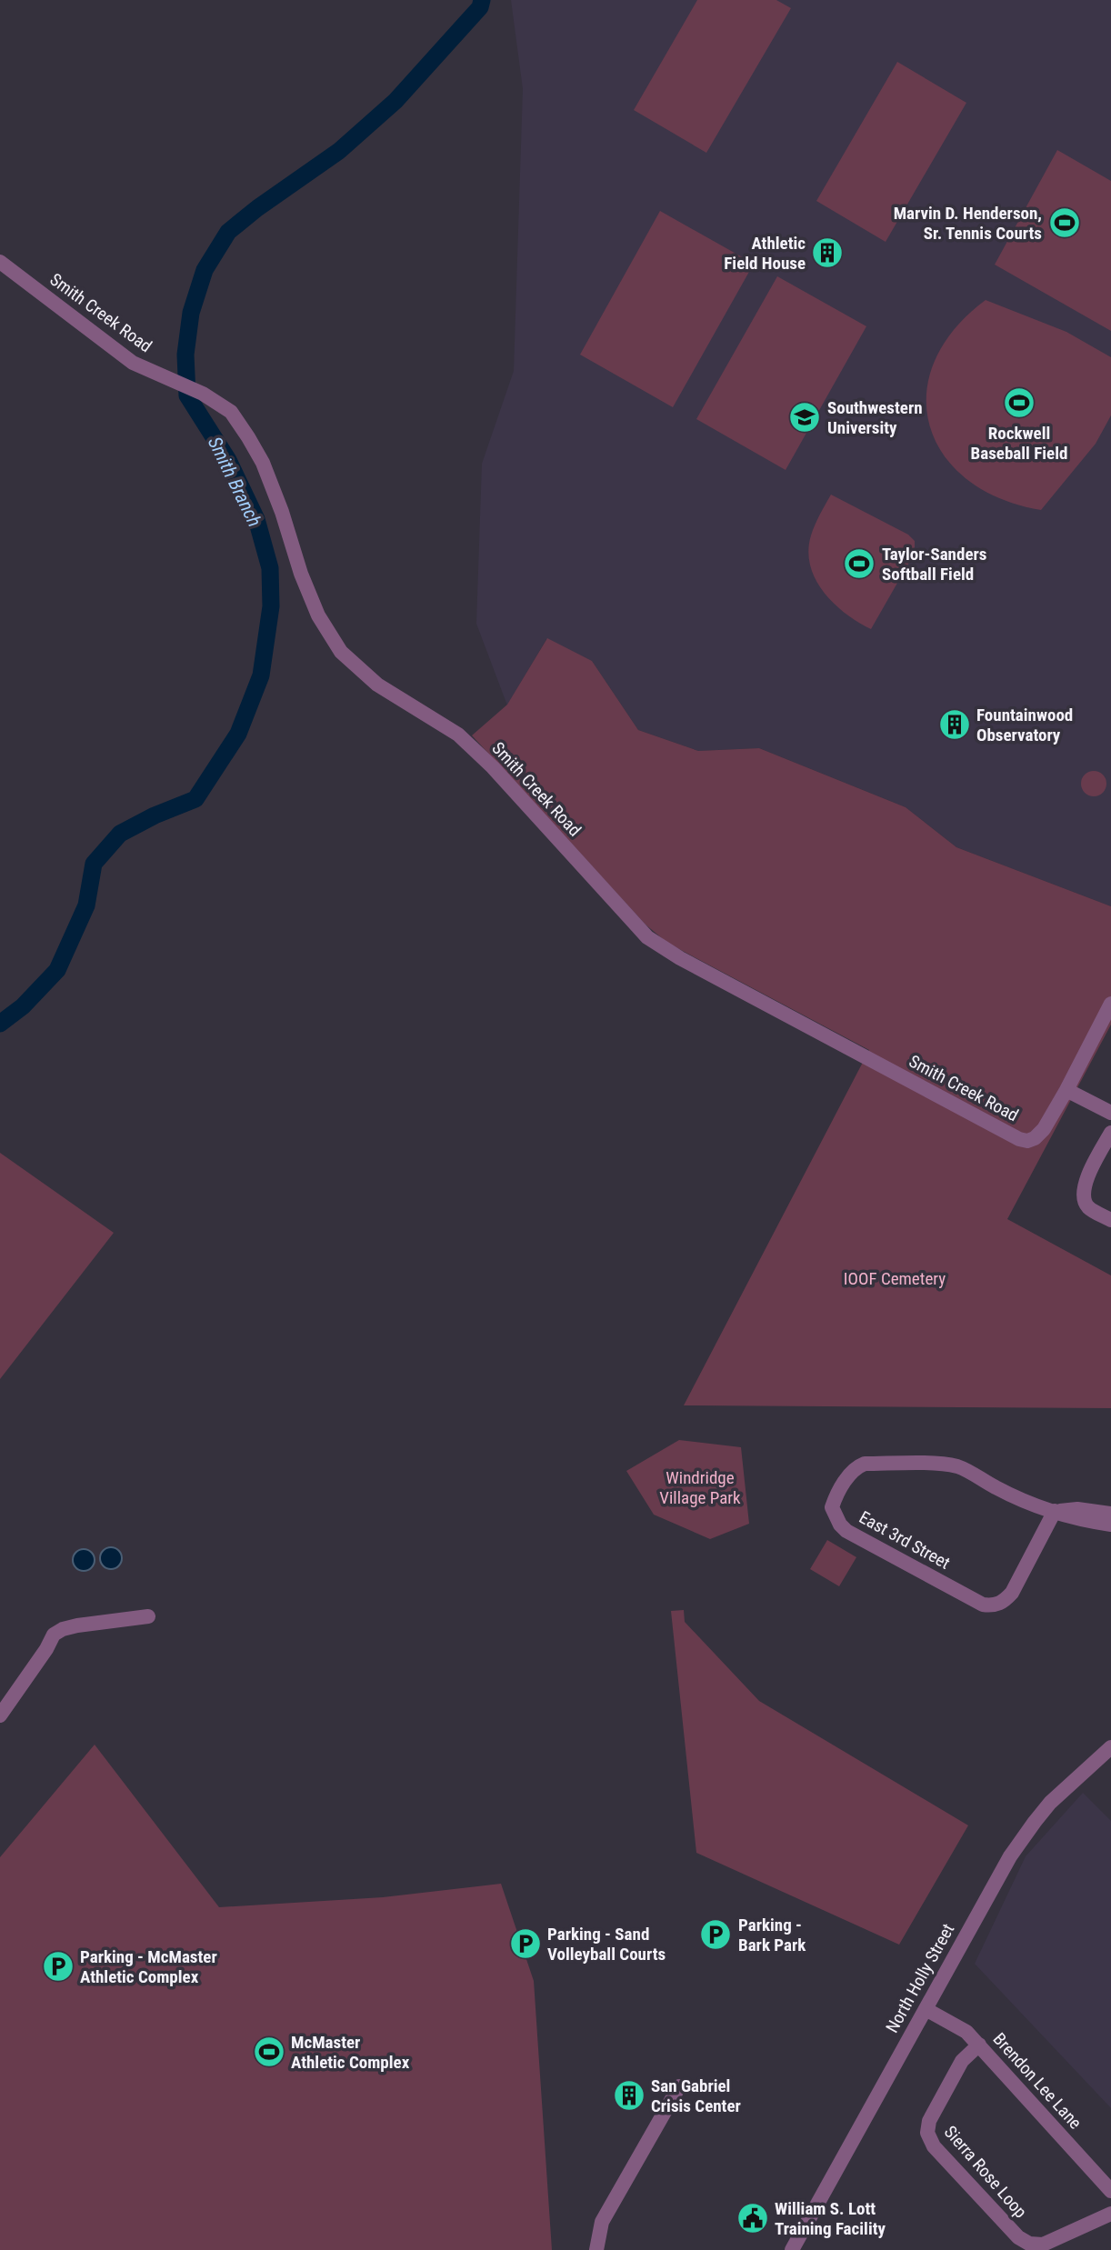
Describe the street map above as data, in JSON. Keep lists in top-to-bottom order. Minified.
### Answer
{"streets":{"street":["Smith Creek Road","East 3rd Street","North Holly Street","Brendon Lee Lane","Sierra Rose Loop"]},"crossings":[["North Holly Street","Brendon Lee Lane"],["Brendon Lee Lane","Sierra Rose Loop"]],"water":["Smith Branch"],"parks":["IOOF Cemetery","Windridge Village Park"],"places":{"sports":["Marvin D. Henderson, Sr. Tennis Courts","Rockwell Baseball Field","Taylor-Sanders Softball Field","McMaster Athletic Complex"],"building":["Athletic Field House","Fountainwood Observatory","San Gabriel Crisis Center"],"school or university":["Southwestern University"],"parking":["Parking - Bark Park","Parking - Sand Volleyball Courts","Parking - McMaster Athletic Complex"],"public building":["William S. Lott Training Facility"]}}
